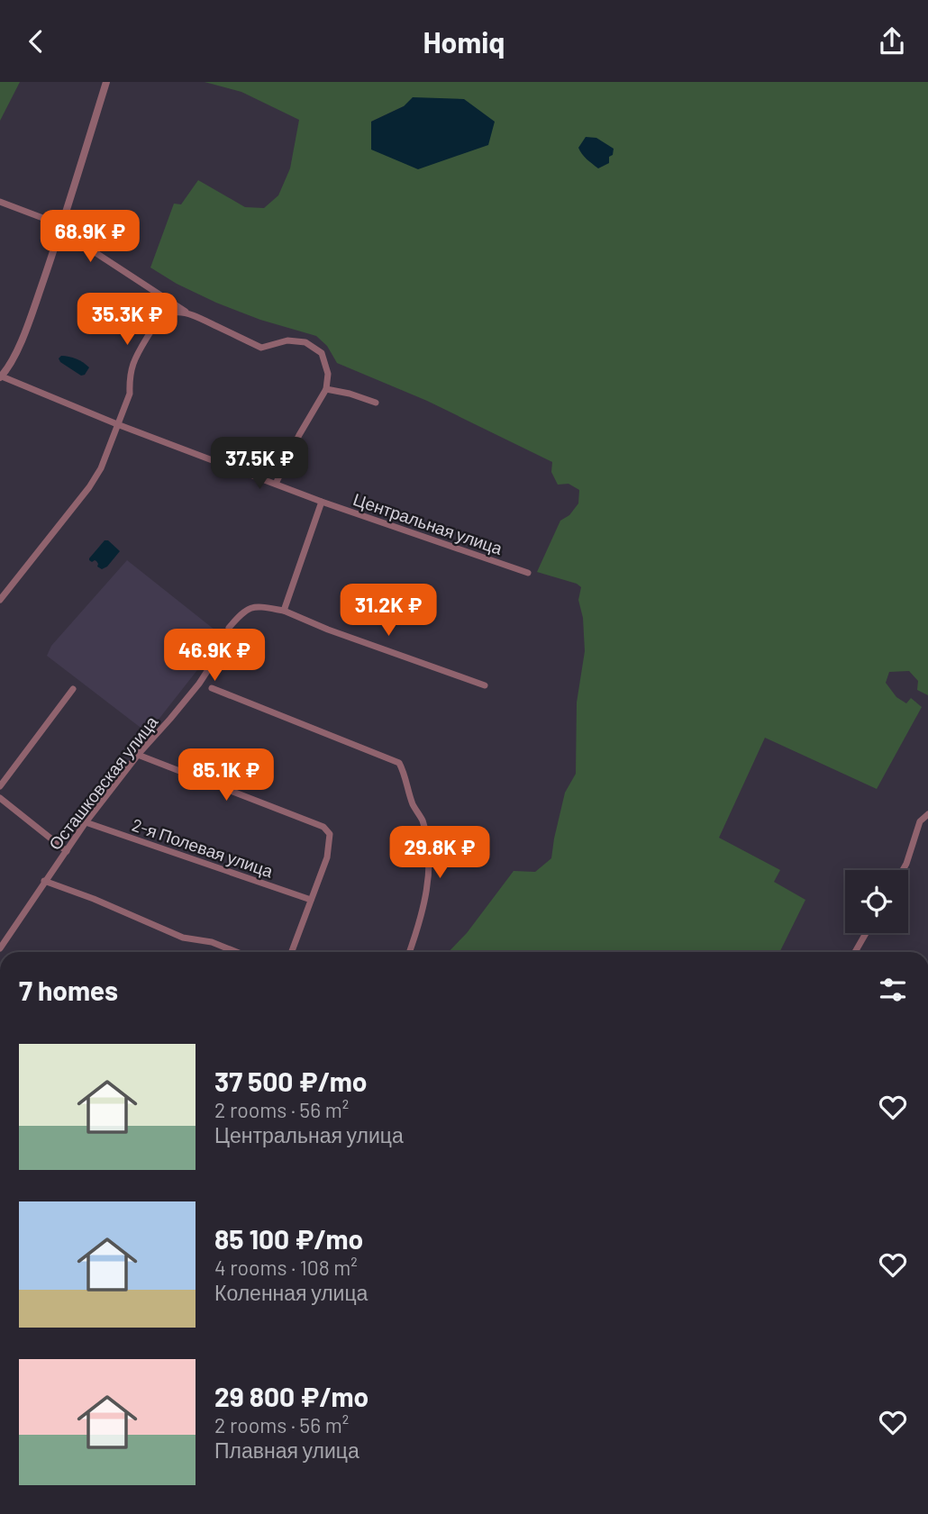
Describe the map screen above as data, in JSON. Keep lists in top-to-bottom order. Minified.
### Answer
{"streets":{"street":["Центральная улица","Осташковская улица","2-я Полевая улица"]},"crossings":[["Осташковская улица","2-я Полевая улица"]],"page":{"header":"Homiq","price":["68.9K ₽","35.3K ₽","37.5K ₽","31.2K ₽","46.9K ₽","85.1K ₽","29.8K ₽"],"heading":"7 homes","list":[{"name":"37 500 ₽/mo","note":"2 rooms · 56 m² · Центральная улица"},{"name":"85 100 ₽/mo","note":"4 rooms · 108 m² · Коленная улица"},{"name":"29 800 ₽/mo","note":"2 rooms · 56 m² · Плавная улица"}]}}
